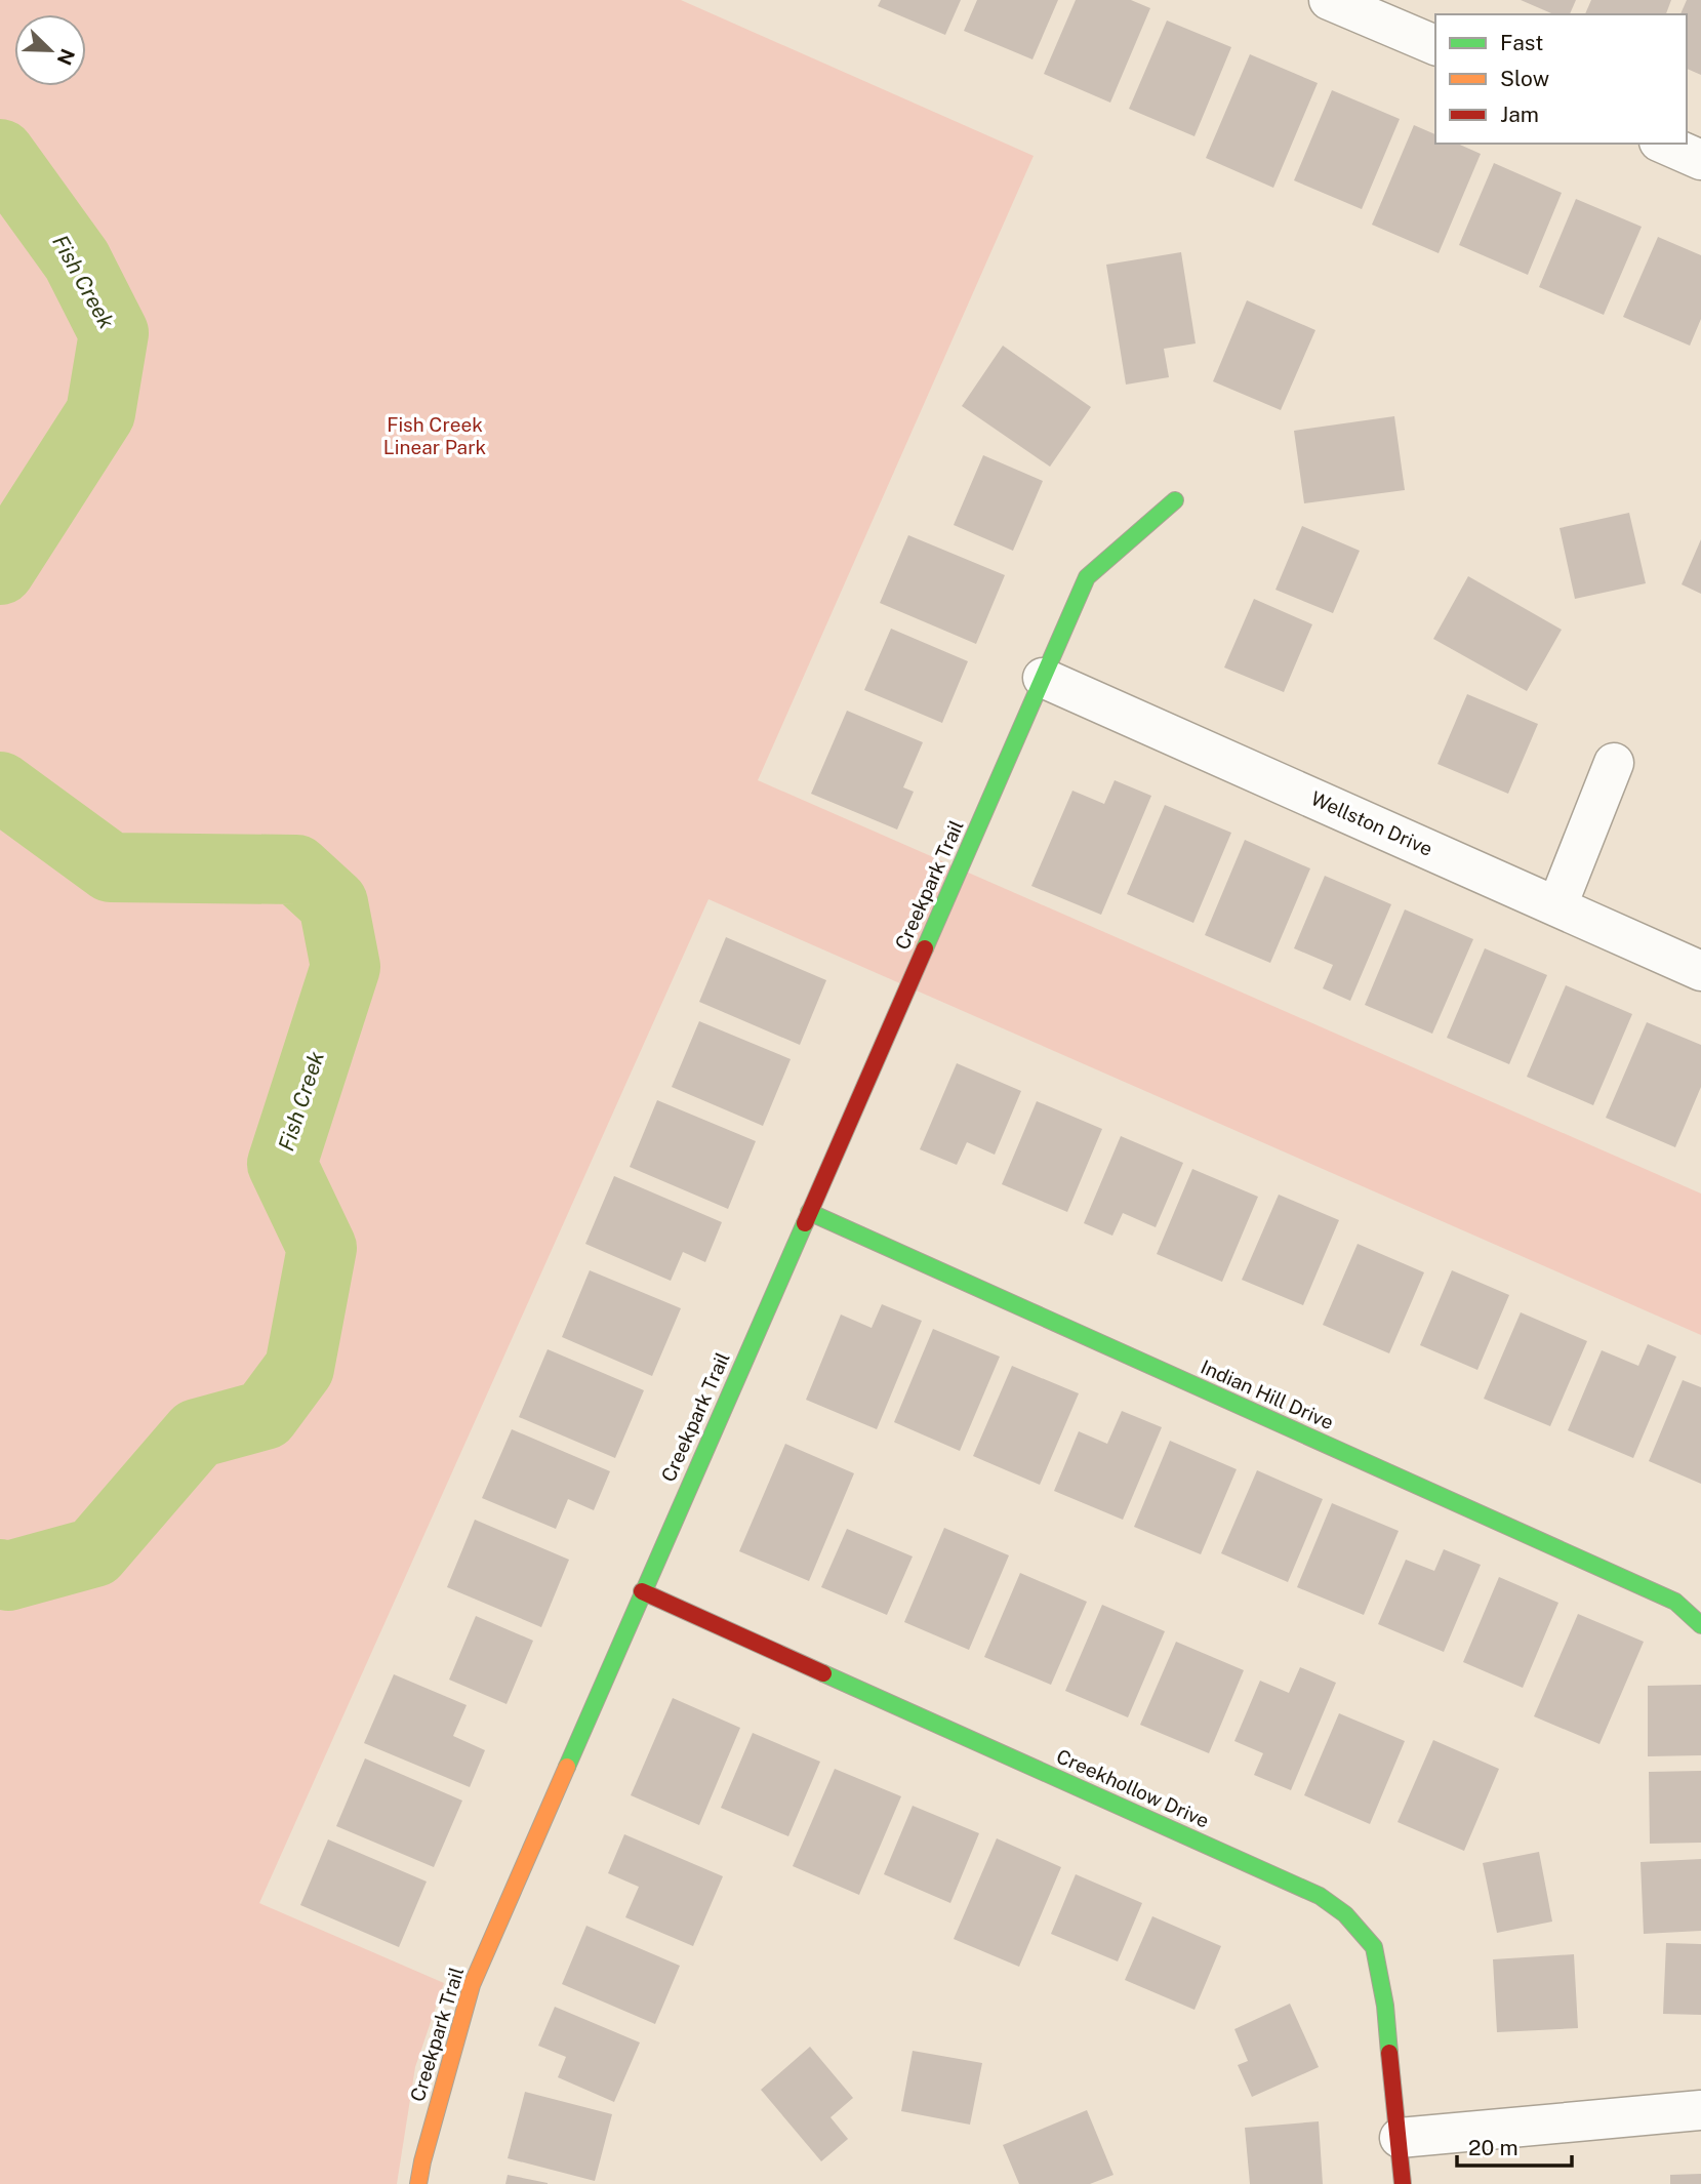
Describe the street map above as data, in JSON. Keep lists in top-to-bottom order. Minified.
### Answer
{"streets":{"street":["Wellston Drive","Creekpark Trail","Indian Hill Drive","Creekhollow Drive"]},"crossings":[["Wellston Drive","Creekpark Trail"],["Creekpark Trail","Indian Hill Drive"],["Creekpark Trail","Creekhollow Drive"]],"water":["Fish Creek"],"parks":["Fish Creek Linear Park"],"legend":["Fast","Slow","Jam"],"scale_bar":"20 m","north":"bottom right"}
